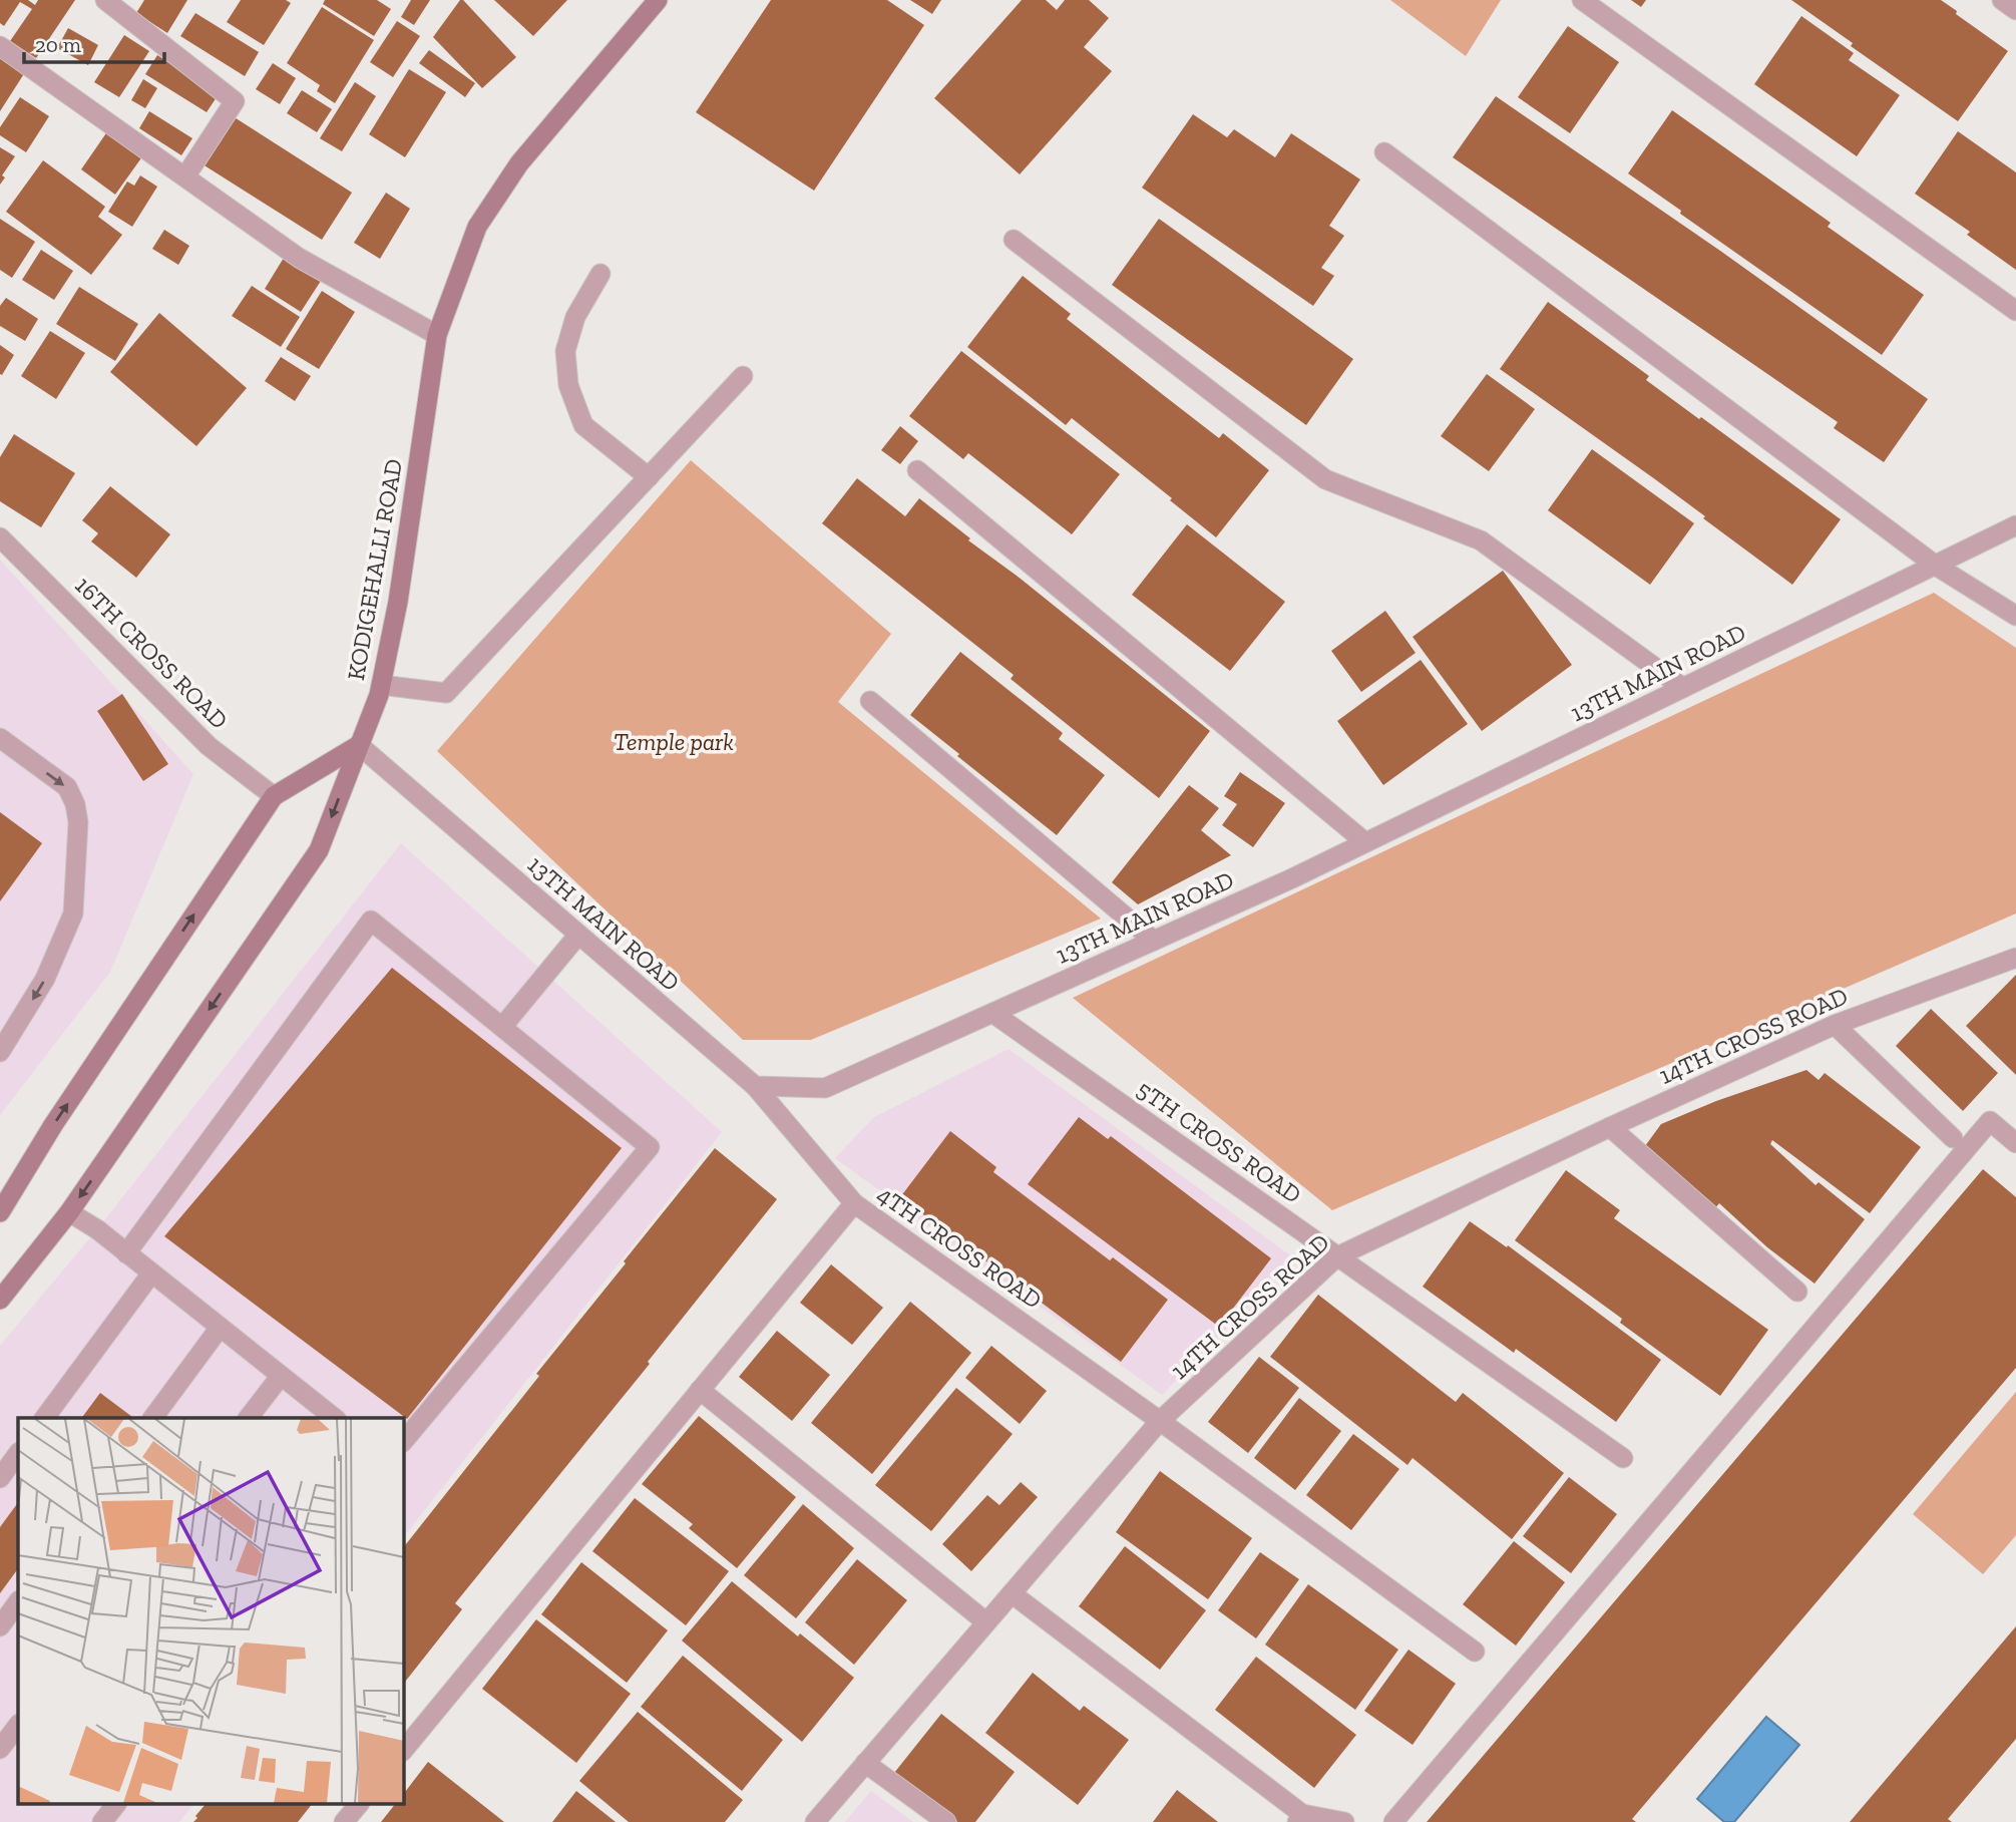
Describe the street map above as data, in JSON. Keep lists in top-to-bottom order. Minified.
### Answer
{"streets":{"main road":["KODIGEHALLI ROAD"],"street":["16TH CROSS ROAD","13TH MAIN ROAD","14TH CROSS ROAD","5TH CROSS ROAD","4TH CROSS ROAD"]},"crossings":[["KODIGEHALLI ROAD","13TH MAIN ROAD"],["13TH MAIN ROAD","5TH CROSS ROAD"],["13TH MAIN ROAD","4TH CROSS ROAD"],["14TH CROSS ROAD","5TH CROSS ROAD"],["14TH CROSS ROAD","4TH CROSS ROAD"]],"parks":["Temple park"],"scale_bar":"20 m"}
